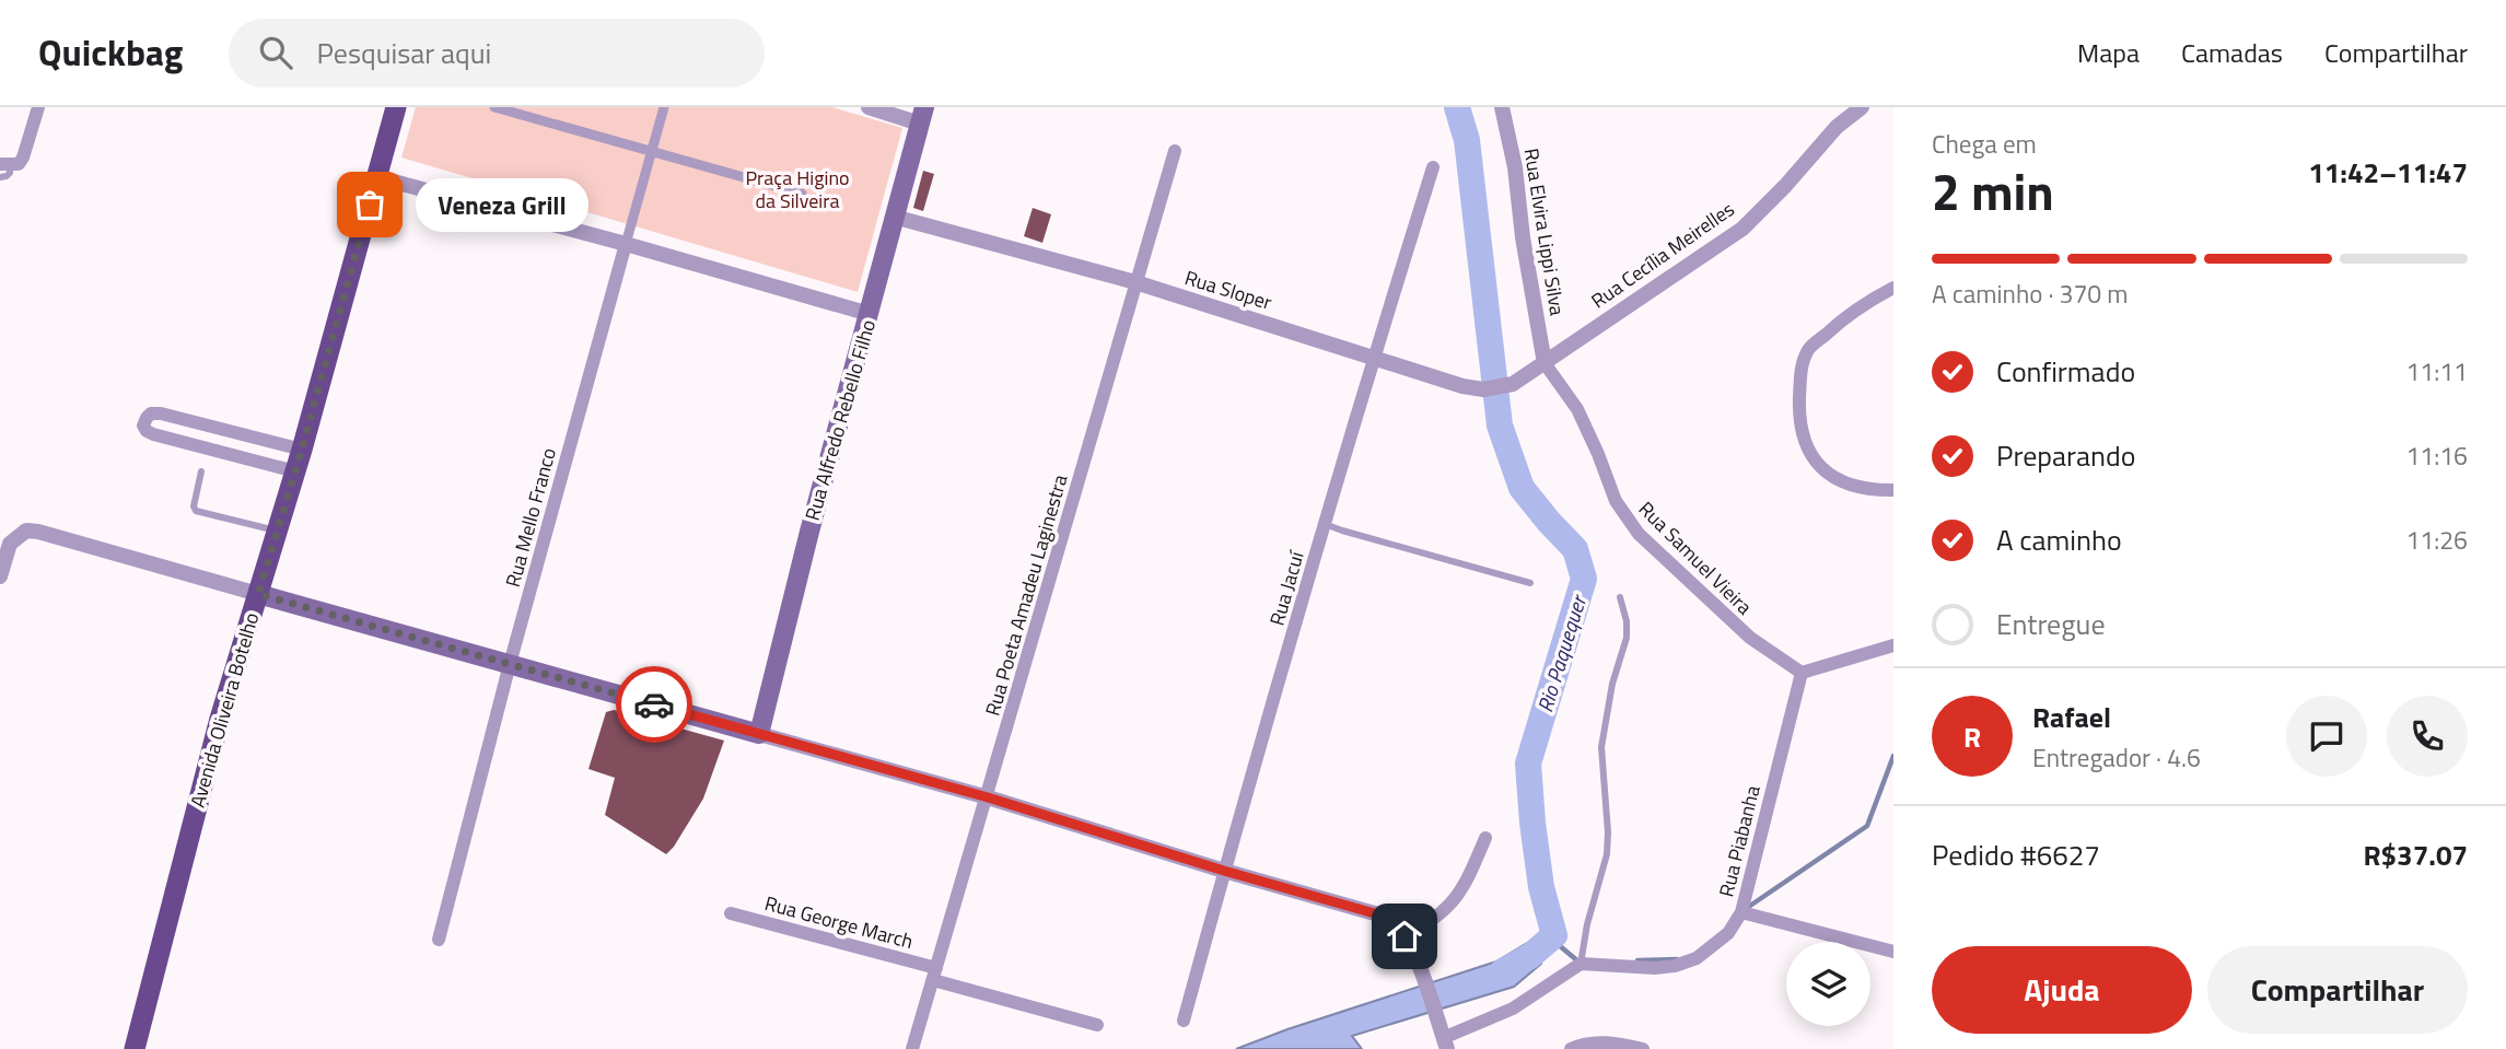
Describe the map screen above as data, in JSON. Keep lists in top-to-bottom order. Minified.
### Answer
{"streets":{"main road":["Rua Alfredo Rebello Filho","Avenida Oliveira Botelho"],"street":["Rua Elvira Lippi Silva","Rua Cecília Meirelles","Rua Sloper","Rua Mello Franco","Rua Samuel Vieira","Rua Jacuí","Rua Poeta Amadeu Laginestra","Rua Piabanha","Rua George March"]},"crossings":[["Rua Elvira Lippi Silva","Rua Cecília Meirelles"],["Rua Elvira Lippi Silva","Rua Sloper"],["Rua Elvira Lippi Silva","Rua Samuel Vieira"],["Rua Cecília Meirelles","Rua Sloper"],["Rua Cecília Meirelles","Rua Samuel Vieira"],["Rua Sloper","Rua Alfredo Rebello Filho"],["Rua Sloper","Rua Samuel Vieira"],["Rua Sloper","Rua Jacuí"],["Rua Sloper","Rua Poeta Amadeu Laginestra"],["Rua Samuel Vieira","Rua Piabanha"],["Rua Poeta Amadeu Laginestra","Rua George March"]],"water":["Rio Paquequer"],"parks":["Praça Higino da Silveira"],"places":["Veneza Grill"],"page":{"header":"Quickbag","search":"Pesquisar aqui","nav":["Mapa","Camadas","Compartilhar"],"heading":["2 min","Chega em","11:42–11:47"],"panel":["Rafael","Entregador · 4.6","Pedido #6627","R$37.07"],"bubble":"Veneza Grill","bar":"A caminho · 370 m","list":[["Confirmado","11:11"],["Preparando","11:16"],["A caminho","11:26"],"Entregue"],"round":"R","buttons":["Ajuda","Compartilhar"]}}
